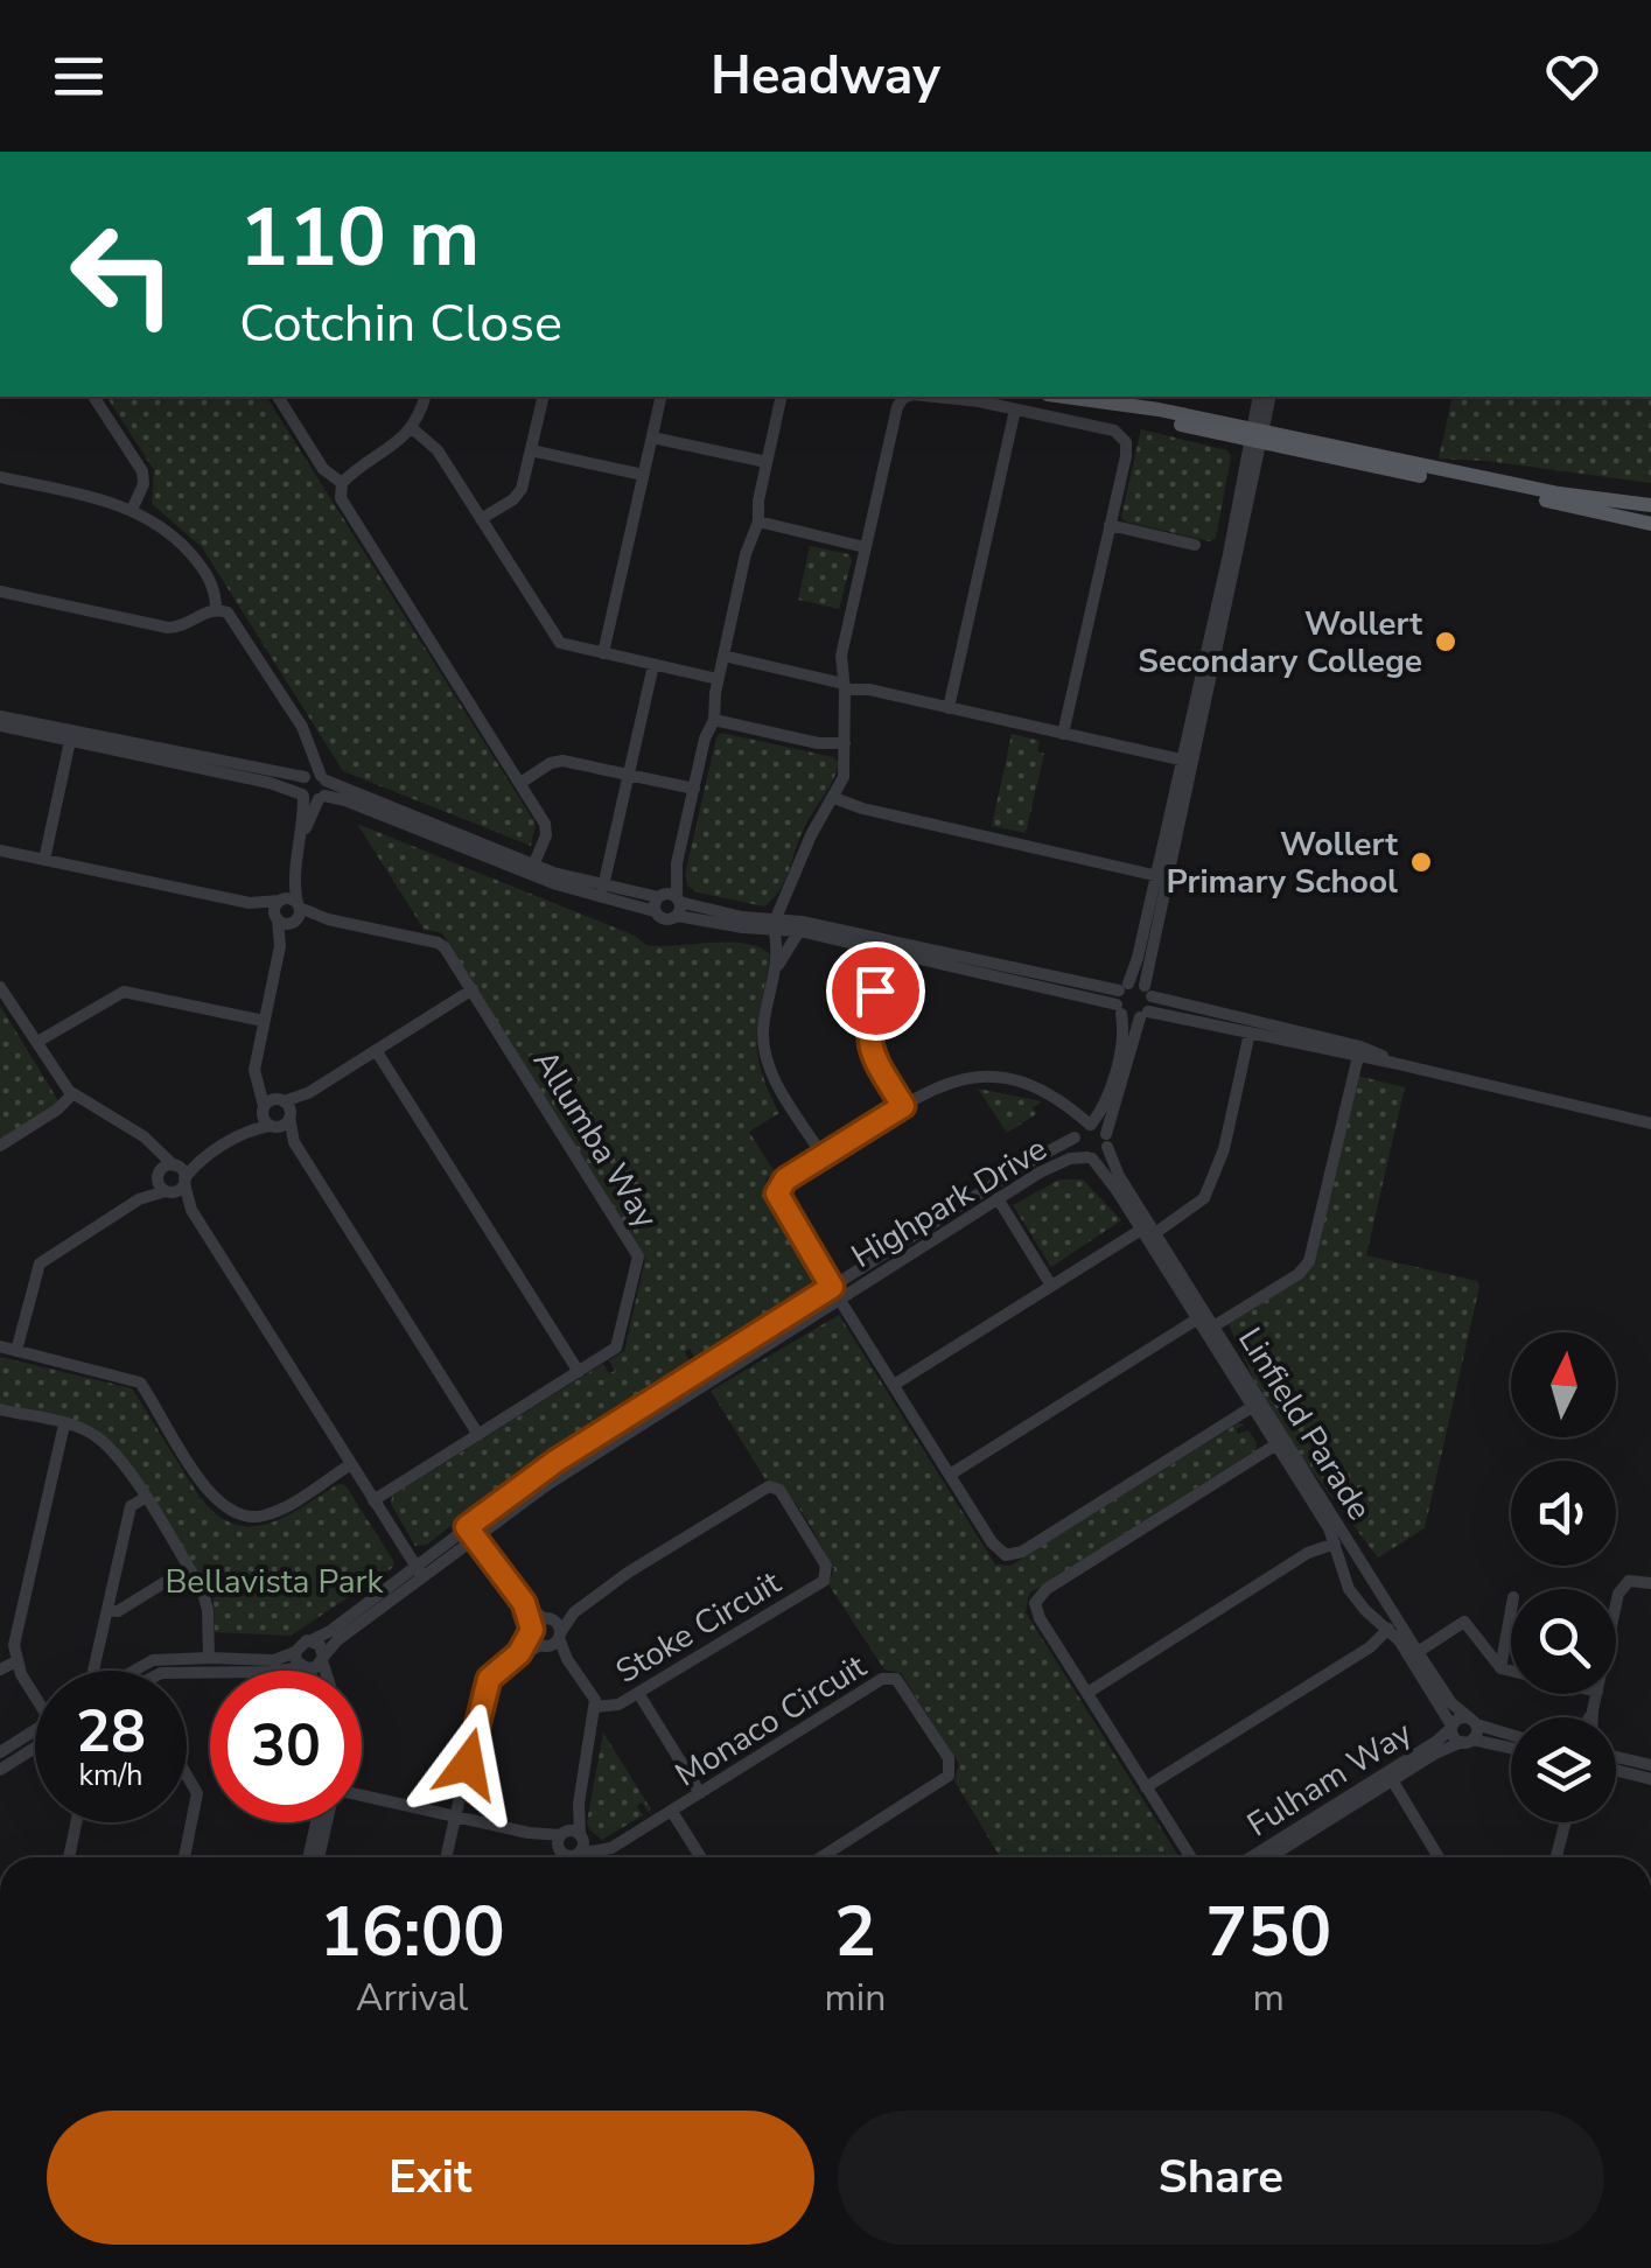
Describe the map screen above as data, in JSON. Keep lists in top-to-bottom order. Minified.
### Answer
{"streets":{"street":["Allumba Way","Highpark Drive","Linfield Parade","Stoke Circuit","Monaco Circuit","Fulham Way"]},"crossings":[["Highpark Drive","Linfield Parade"],["Linfield Parade","Fulham Way"]],"parks":["Bellavista Park"],"places":["Wollert Secondary College","Wollert Primary School"],"north":"top","page":{"header":"Headway","turn":["110 m","Cotchin Close"],"speed":"28 km/h","limit":"30","eta":["16:00","Arrival","2","min","750","m"],"buttons":["Exit","Share"]}}
